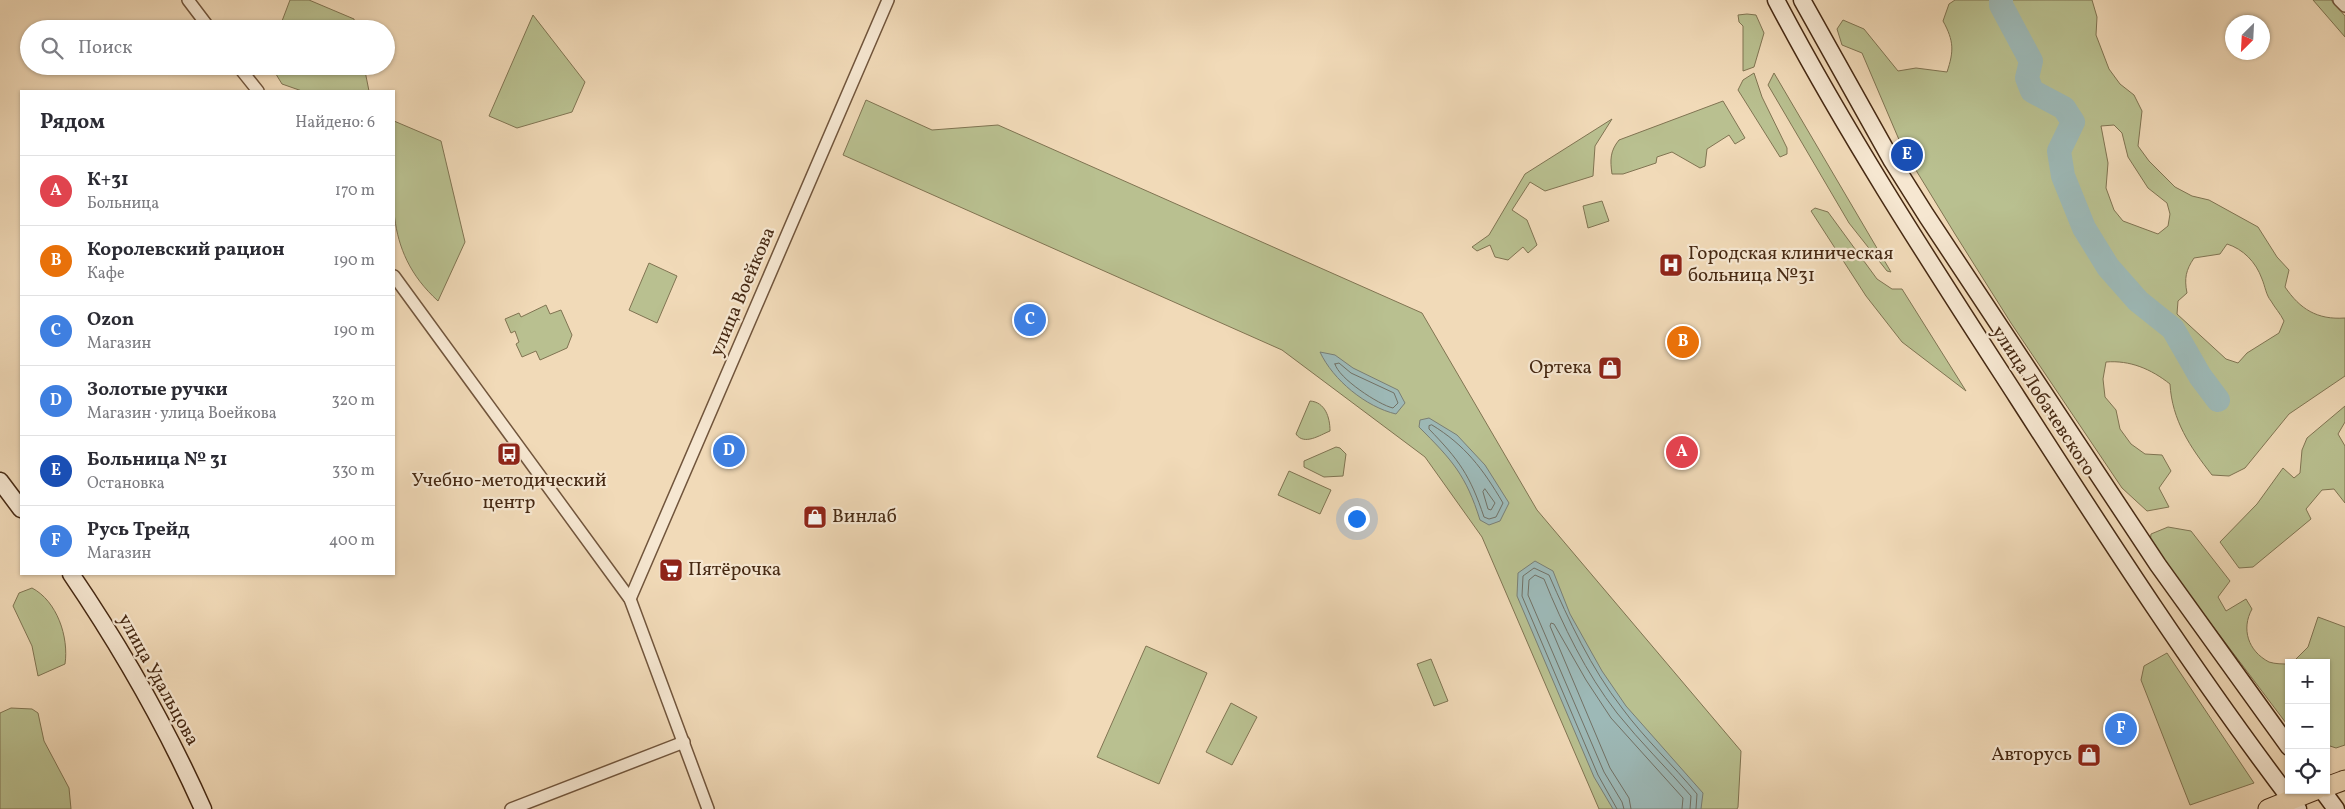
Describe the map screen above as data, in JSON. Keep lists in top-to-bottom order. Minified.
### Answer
{"streets":{"main road":["улица Лобачевского","улица Удальцова"],"street":["улица Воейкова"]},"places":{"hospital":["Городская клиническая больница №31"],"shop":["Ортека","Винлаб","Авторусь"],"bus stop":["Учебно-методический центр"],"supermarket":["Пятёрочка"]},"north":"bottom left","page":{"search":"Поиск","heading":["Рядом","Найдено: 6"],"pins":["E","C","B","D","A","F"],"list":[{"mark":"A","name":"К+31","note":"Больница","value":"170 m"},{"mark":"B","name":"Королевский рацион","note":"Кафе","value":"190 m"},{"mark":"C","name":"Ozon","note":"Магазин","value":"190 m"},{"mark":"D","name":"Золотые ручки","note":"Магазин · улица Воейкова","value":"320 m"},{"mark":"E","name":"Больница № 31","note":"Остановка","value":"330 m"},{"mark":"F","name":"Русь Трейд","note":"Магазин","value":"400 m"}],"map_buttons":["+","−"]}}
